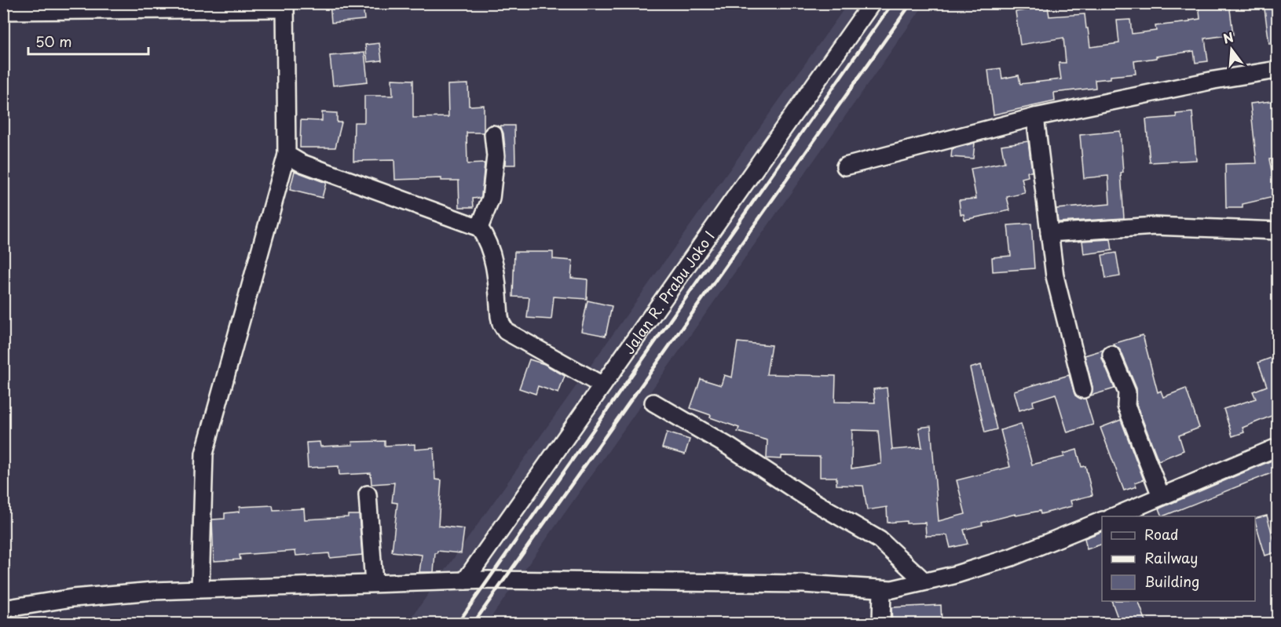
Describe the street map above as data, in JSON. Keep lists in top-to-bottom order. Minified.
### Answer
{"streets":{"street":["Jalan R. Prabu Joko I"]},"legend":["Road","Railway","Building"],"scale_bar":"50 m","north":"top"}
